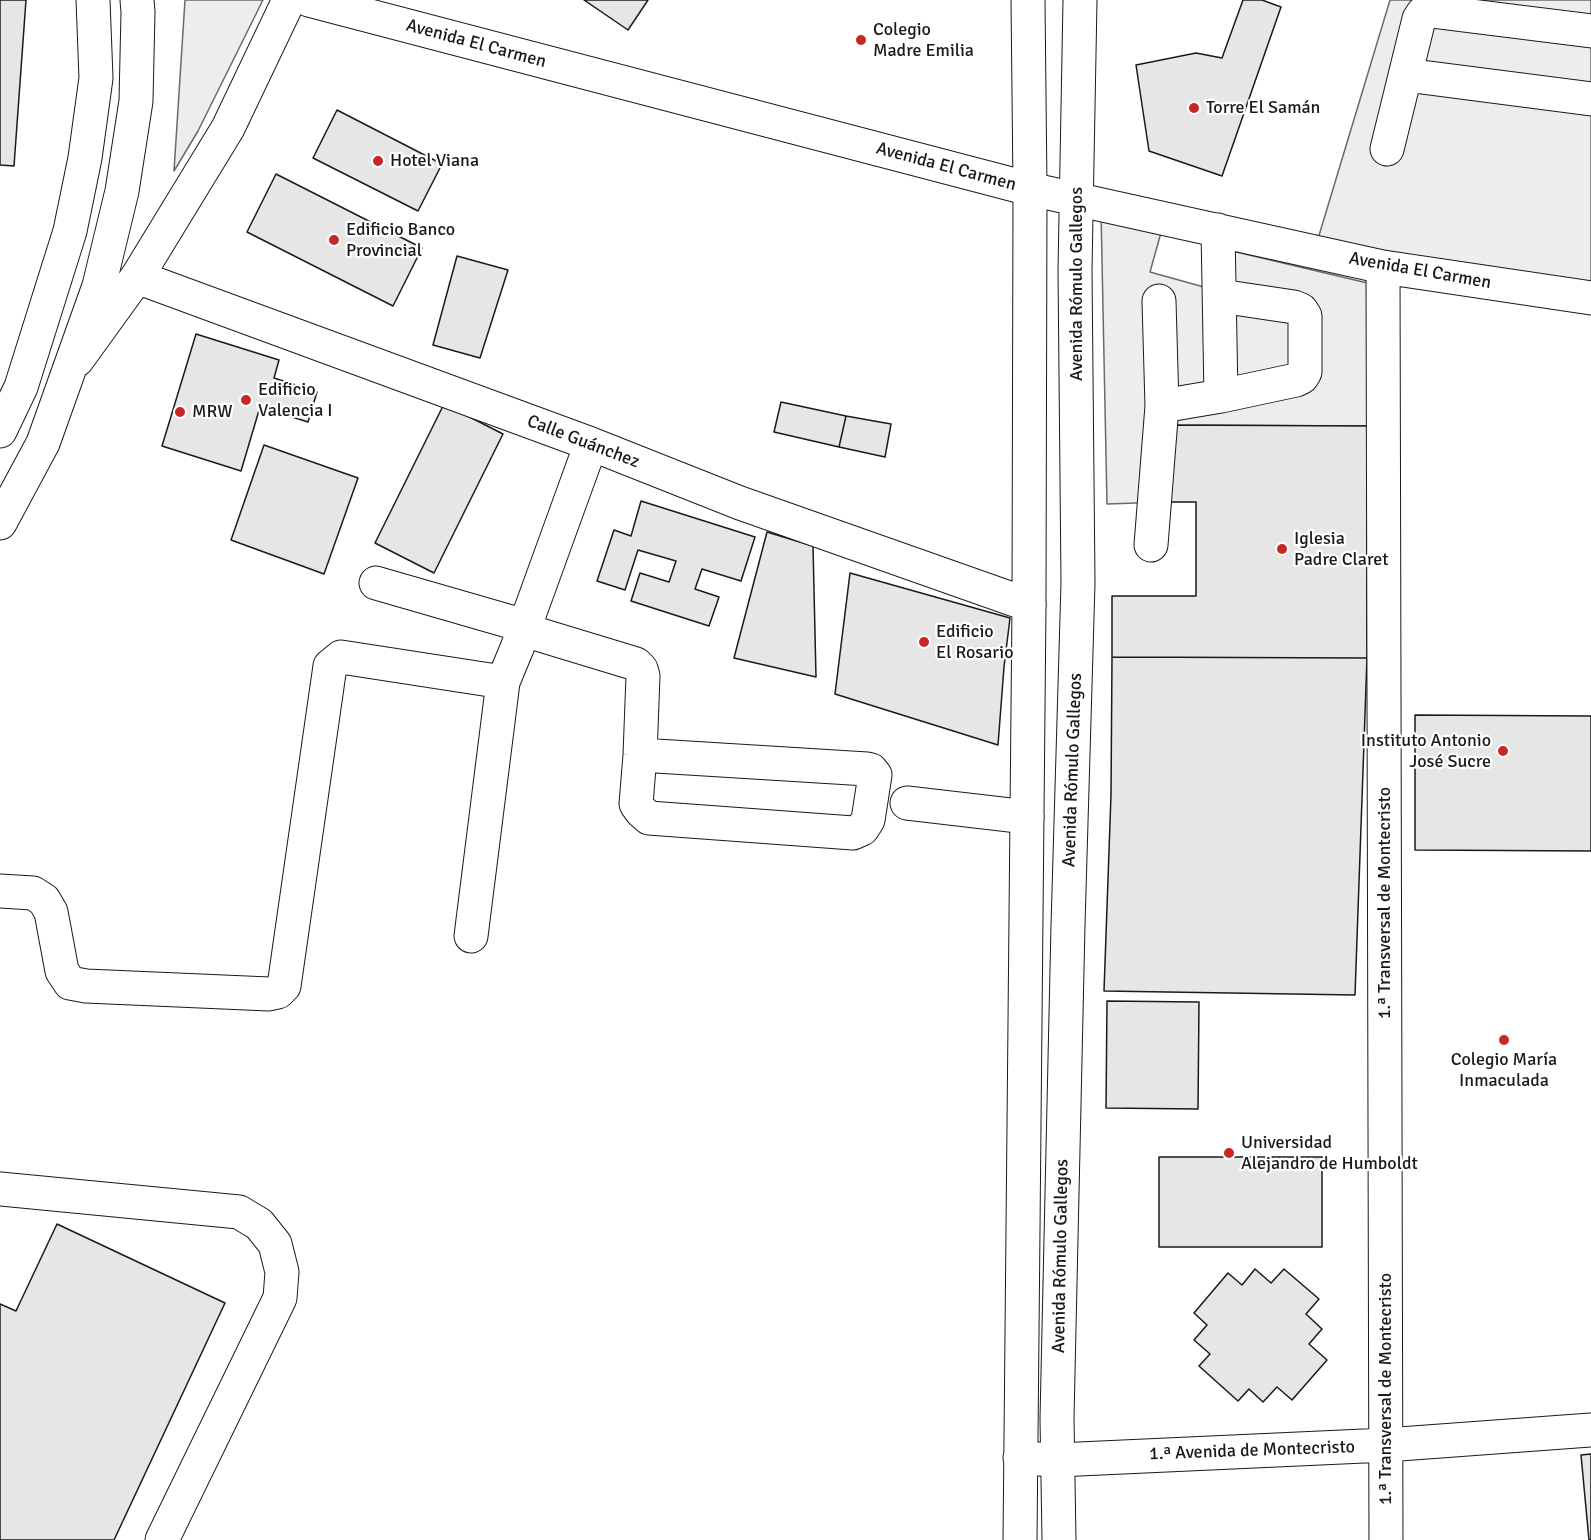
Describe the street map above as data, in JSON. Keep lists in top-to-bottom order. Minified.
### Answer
{"streets":{"street":["Avenida El Carmen","Avenida Rómulo Gallegos","Calle Guánchez","1.ª Transversal de Montecristo","1.ª Avenida de Montecristo"]},"crossings":[["Avenida El Carmen","Avenida Rómulo Gallegos"],["Avenida El Carmen","1.ª Transversal de Montecristo"],["Avenida Rómulo Gallegos","Calle Guánchez"],["Avenida Rómulo Gallegos","1.ª Avenida de Montecristo"],["1.ª Transversal de Montecristo","1.ª Avenida de Montecristo"]],"places":["Colegio Madre Emilia","Torre El Samán","Hotel Viana","Edificio Banco Provincial","Edificio Valencia I","MRW","Iglesia Padre Claret","Edificio El Rosario","Instituto Antonio José Sucre","Colegio María Inmaculada","Universidad Alejandro de Humboldt"]}
